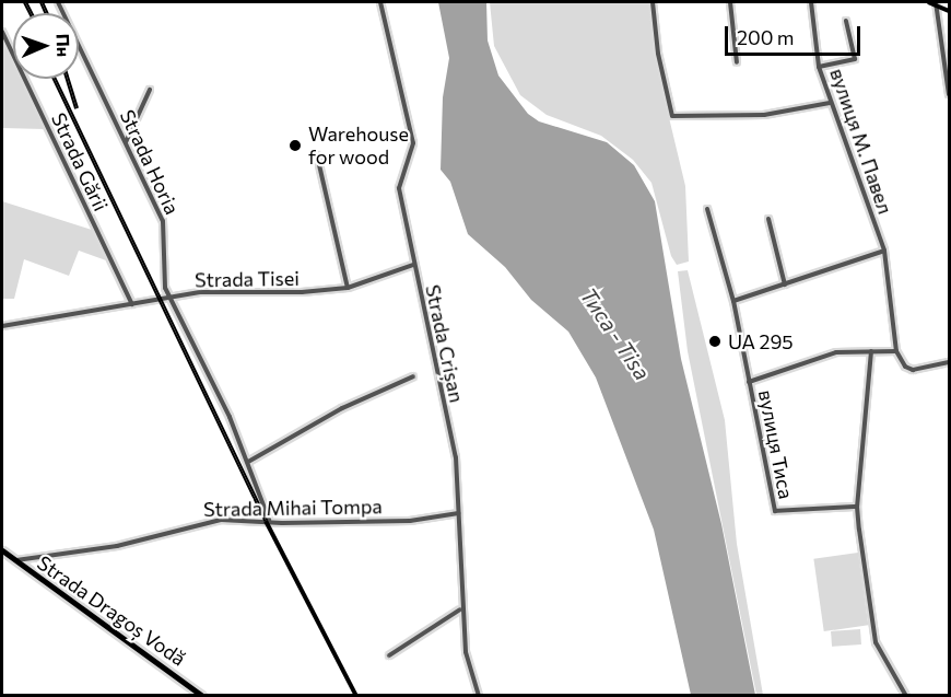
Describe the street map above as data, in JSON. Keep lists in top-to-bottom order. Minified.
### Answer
{"streets":{"main road":["Strada Dragoș Vodă"],"street":["вулиця М. Павел","Strada Gării","Strada Horia","Strada Tisei","Strada Crișan","вулиця Тиса","Strada Mihai Tompa"]},"crossings":[["Strada Gării","Strada Tisei"],["Strada Horia","Strada Tisei"],["Strada Horia","Strada Mihai Tompa"],["Strada Tisei","Strada Crișan"],["Strada Crișan","Strada Mihai Tompa"],["Strada Mihai Tompa","Strada Dragoș Vodă"]],"water":["Тиса - Tisa"],"places":["Warehouse for wood","UA 295"],"scale_bar":"200 m","north":"right"}
